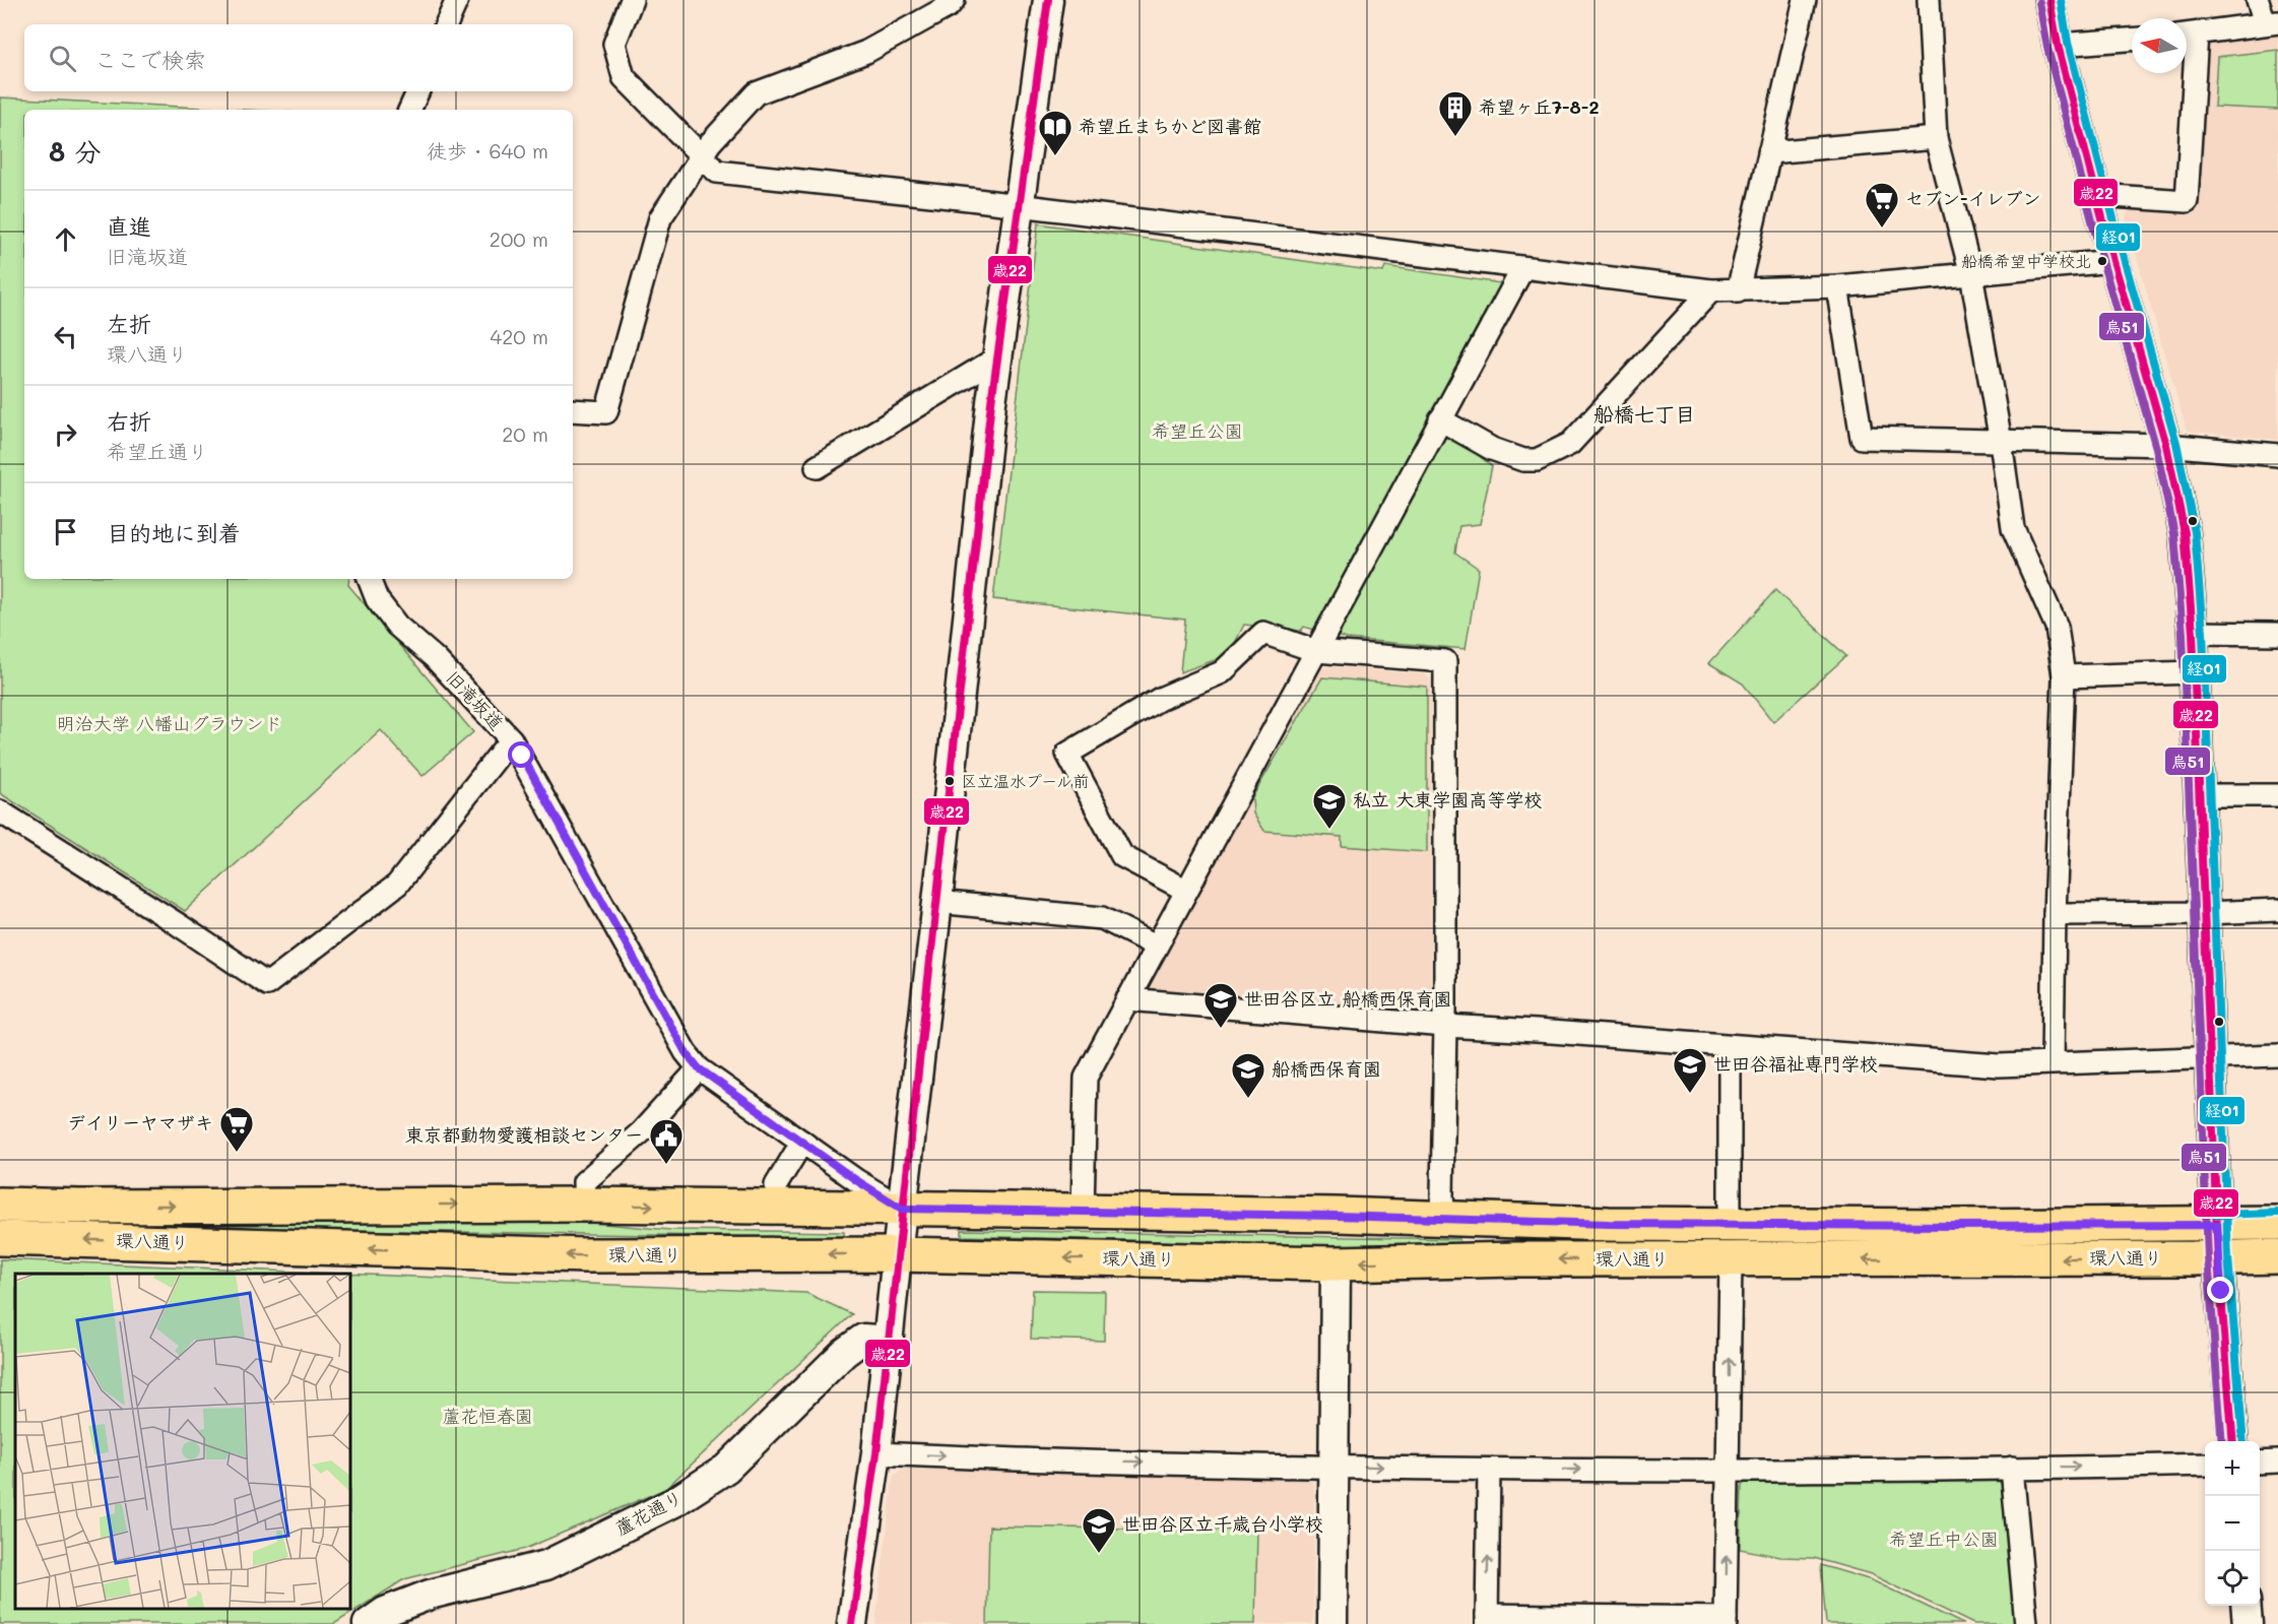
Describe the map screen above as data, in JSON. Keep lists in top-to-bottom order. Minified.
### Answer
{"streets":{"main road":["環八通り"],"street":["旧滝坂道","蘆花通り"]},"crossings":[["旧滝坂道","環八通り"]],"districts":["船橋七丁目"],"parks":["希望丘公園","明治大学 八幡山グラウンド","蘆花恒春園","希望丘中公園"],"places":{"building":["希望ヶ丘7-8-2"],"library":["希望丘まちかど図書館"],"supermarket":["セブン-イレブン","デイリーヤマザキ"],"other":["船橋希望中学校北","区立温水プール前"],"school or university":["私立 大東学園高等学校","世田谷区立 船橋西保育園","世田谷福祉専門学校","船橋西保育園","世田谷区立千歳台小学校"],"public building":["東京都動物愛護相談センター"]},"lines":["transit line 歳22","transit line 経01","transit line 烏51"],"north":"left","page":{"search":"ここで検索","heading":["8 分","徒歩 · 640 m"],"list":[["直進","旧滝坂道","200 m"],["左折","環八通り","420 m"],["右折","希望丘通り","20 m"],"目的地に到着"],"map_buttons":["+","−"]}}
